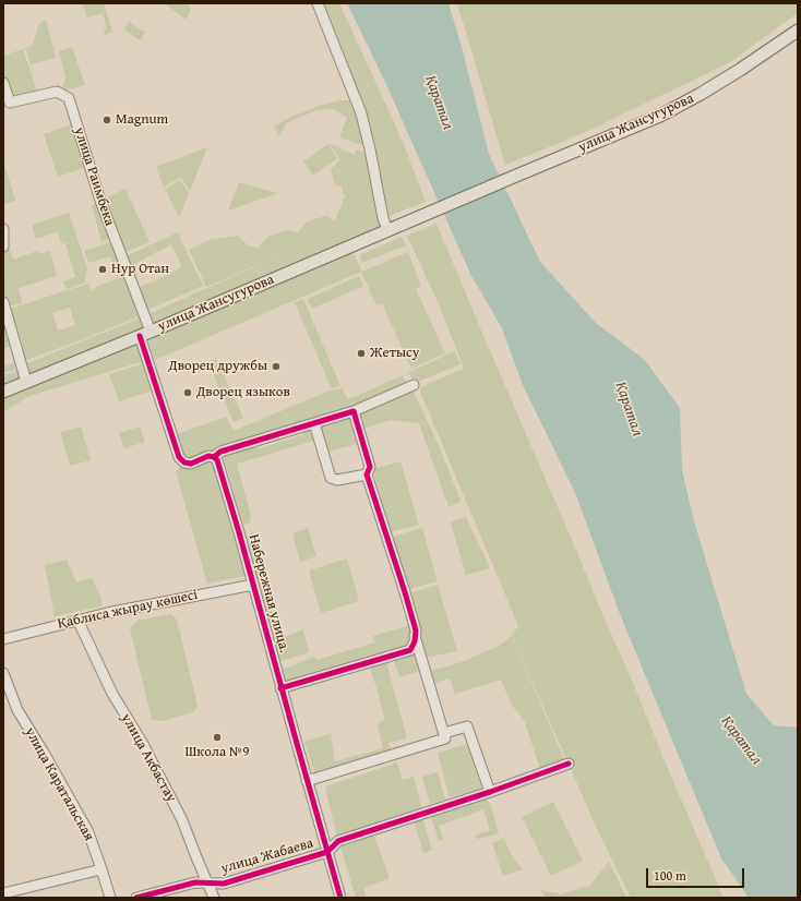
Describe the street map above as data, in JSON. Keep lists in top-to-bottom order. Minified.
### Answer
{"streets":{"main road":["улица Жансугурова"],"street":["улица Раимбека","Набережная улица.","Қаблиса жырау көшесі","улица Акбастау","улица Каратальская","улица Жабаева"]},"crossings":[["улица Жансугурова","улица Раимбека"],["Набережная улица.","Қаблиса жырау көшесі"],["Набережная улица.","улица Жабаева"],["Қаблиса жырау көшесі","улица Акбастау"],["улица Акбастау","улица Жабаева"]],"water":["Қаратал"],"places":["Magnum","Нур Отан","Жетысу","Дворец дружбы","Дворец языков","Школа №9"],"scale_bar":"100 m"}
